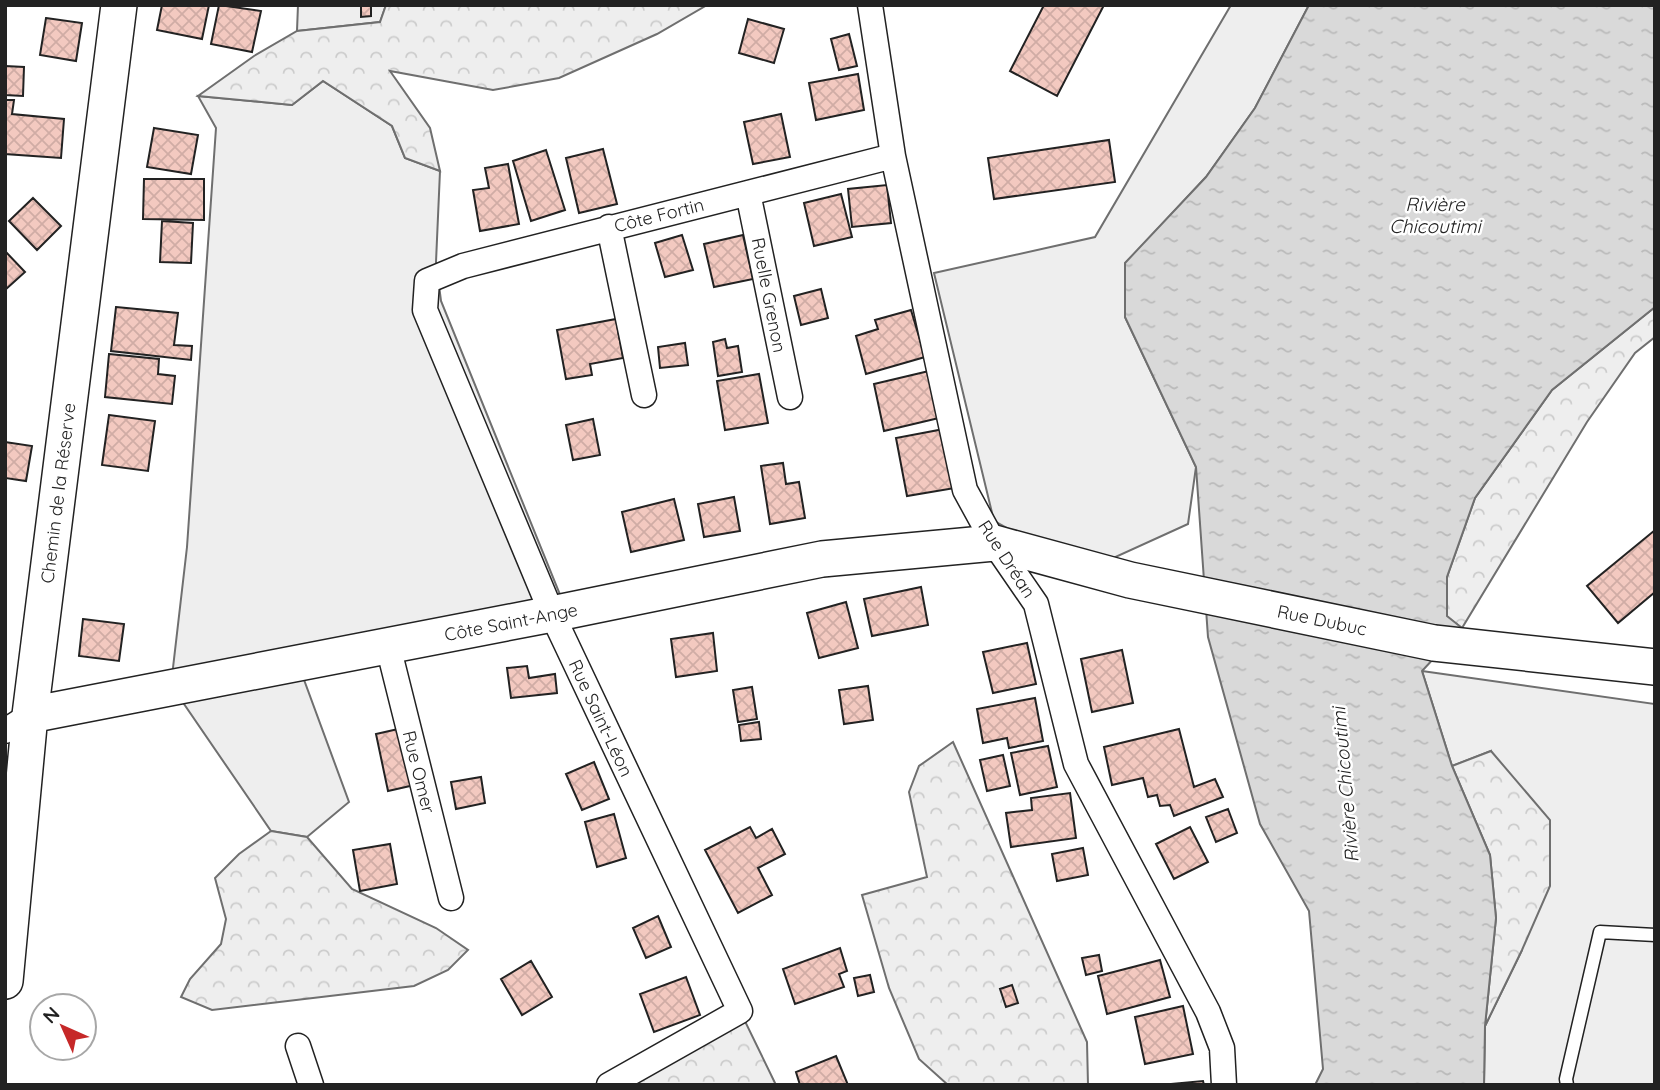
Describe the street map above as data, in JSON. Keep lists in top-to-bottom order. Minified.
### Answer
{"streets":{"street":["Côte Fortin","Ruelle Grenon","Chemin de la Réserve","Rue Dréan","Rue Dubuc","Côte Saint-Ange","Rue Saint-Léon","Rue Omer"]},"crossings":[["Côte Fortin","Ruelle Grenon"],["Côte Fortin","Rue Dréan"],["Côte Fortin","Rue Saint-Léon"],["Chemin de la Réserve","Côte Saint-Ange"],["Rue Dréan","Rue Dubuc"],["Rue Dréan","Côte Saint-Ange"],["Rue Dubuc","Côte Saint-Ange"],["Côte Saint-Ange","Rue Saint-Léon"],["Côte Saint-Ange","Rue Omer"]],"water":["Rivière Chicoutimi"],"north":"top left"}
